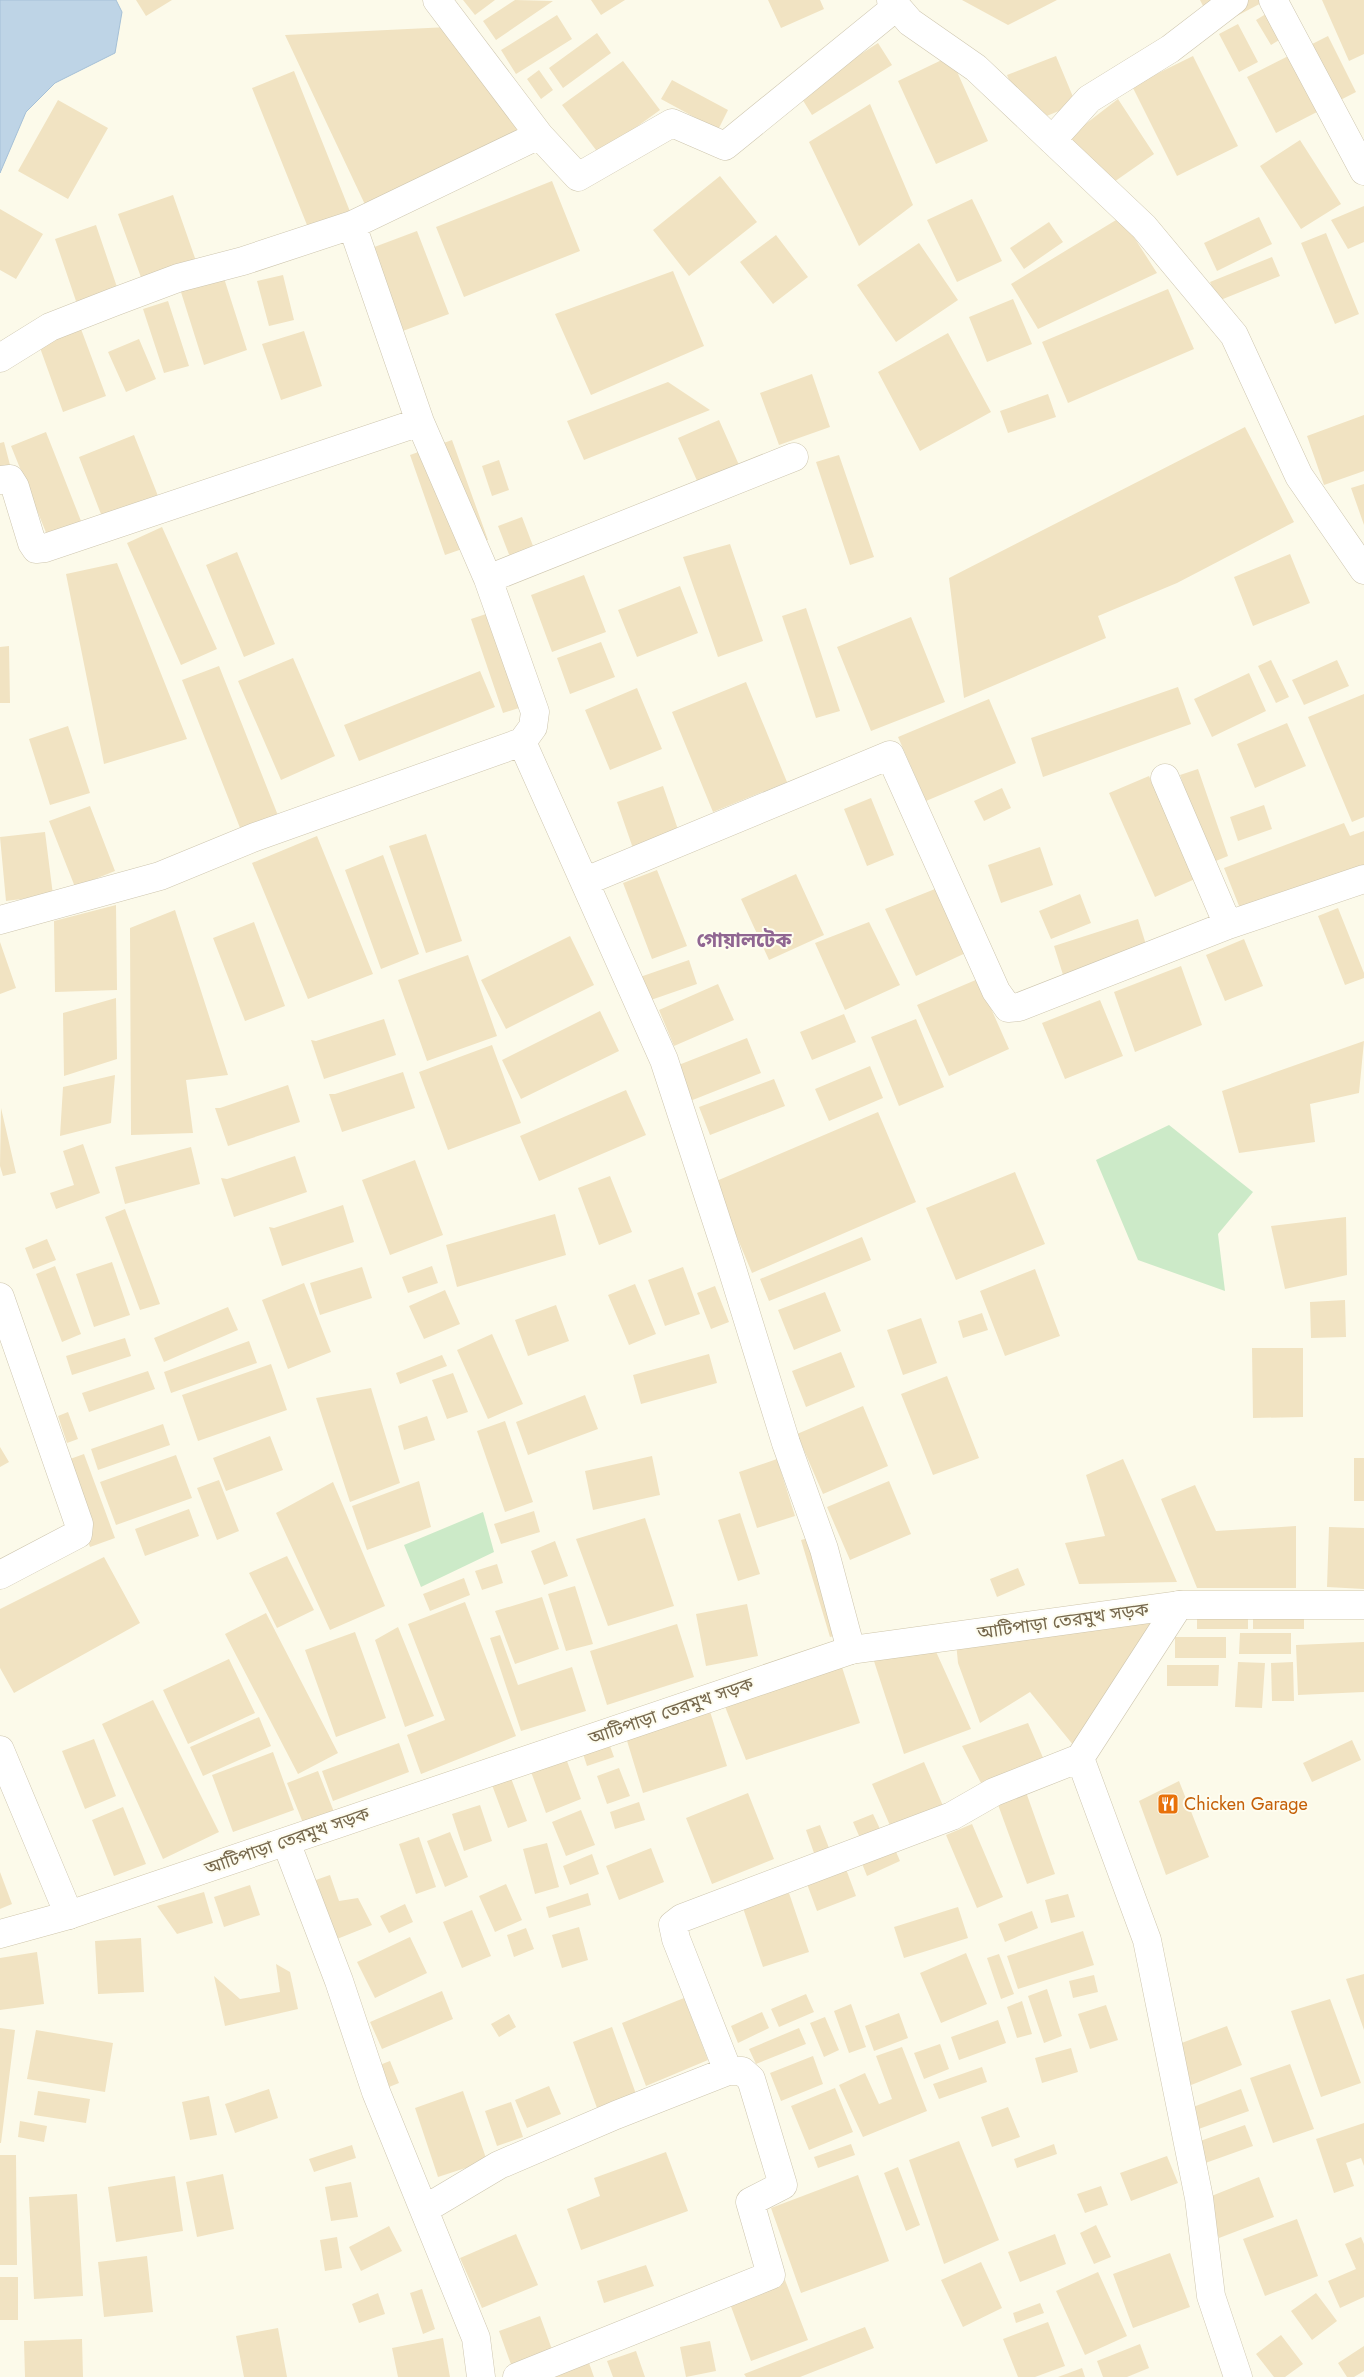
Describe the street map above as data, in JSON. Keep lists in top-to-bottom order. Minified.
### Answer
{"streets":{"street":["আটিপাড়া তেরমুখ সড়ক"]},"districts":["গোয়ালটেক"],"places":{"restaurant":["Chicken Garage"]}}
